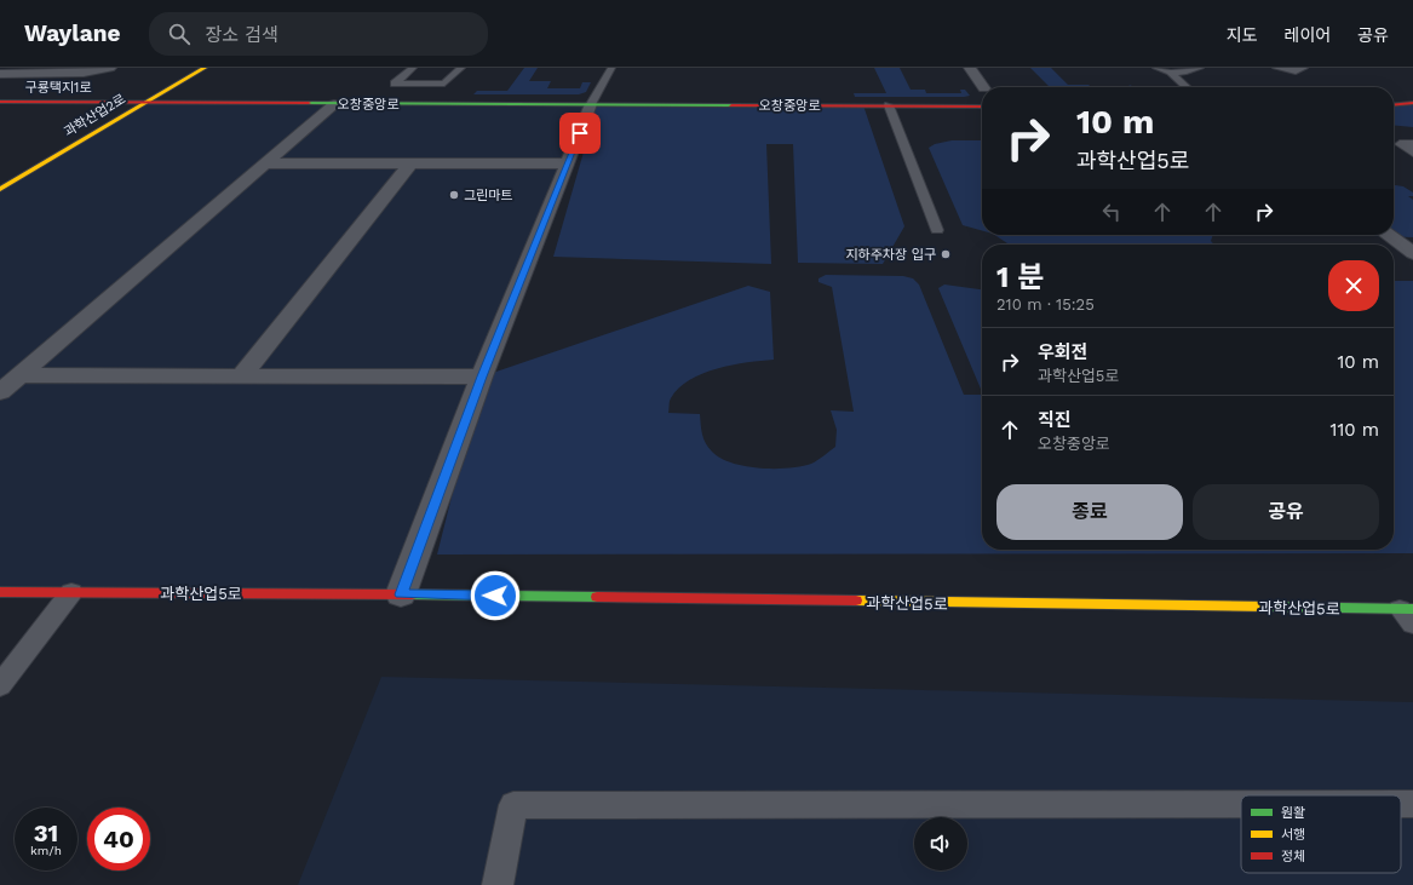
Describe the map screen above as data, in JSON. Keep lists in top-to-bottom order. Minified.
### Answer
{"streets":{"street":["구룡택지1로","오창중앙로","과학산업2로","과학산업5로"]},"crossings":[["구룡택지1로","오창중앙로"],["구룡택지1로","과학산업2로"],["오창중앙로","과학산업2로"]],"places":["그린마트","지하주차장 입구"],"legend":["원활","서행","정체"],"page":{"header":"Waylane","search":"장소 검색","nav":["지도","레이어","공유"],"turn":["10 m","과학산업5로"],"heading":["1 분","210 m · 15:25"],"list":[{"name":"우회전","note":"과학산업5로","value":"10 m"},{"name":"직진","note":"오창중앙로","value":"110 m"}],"buttons":["종료","공유"],"speed":"31 km/h","limit":"40"}}
